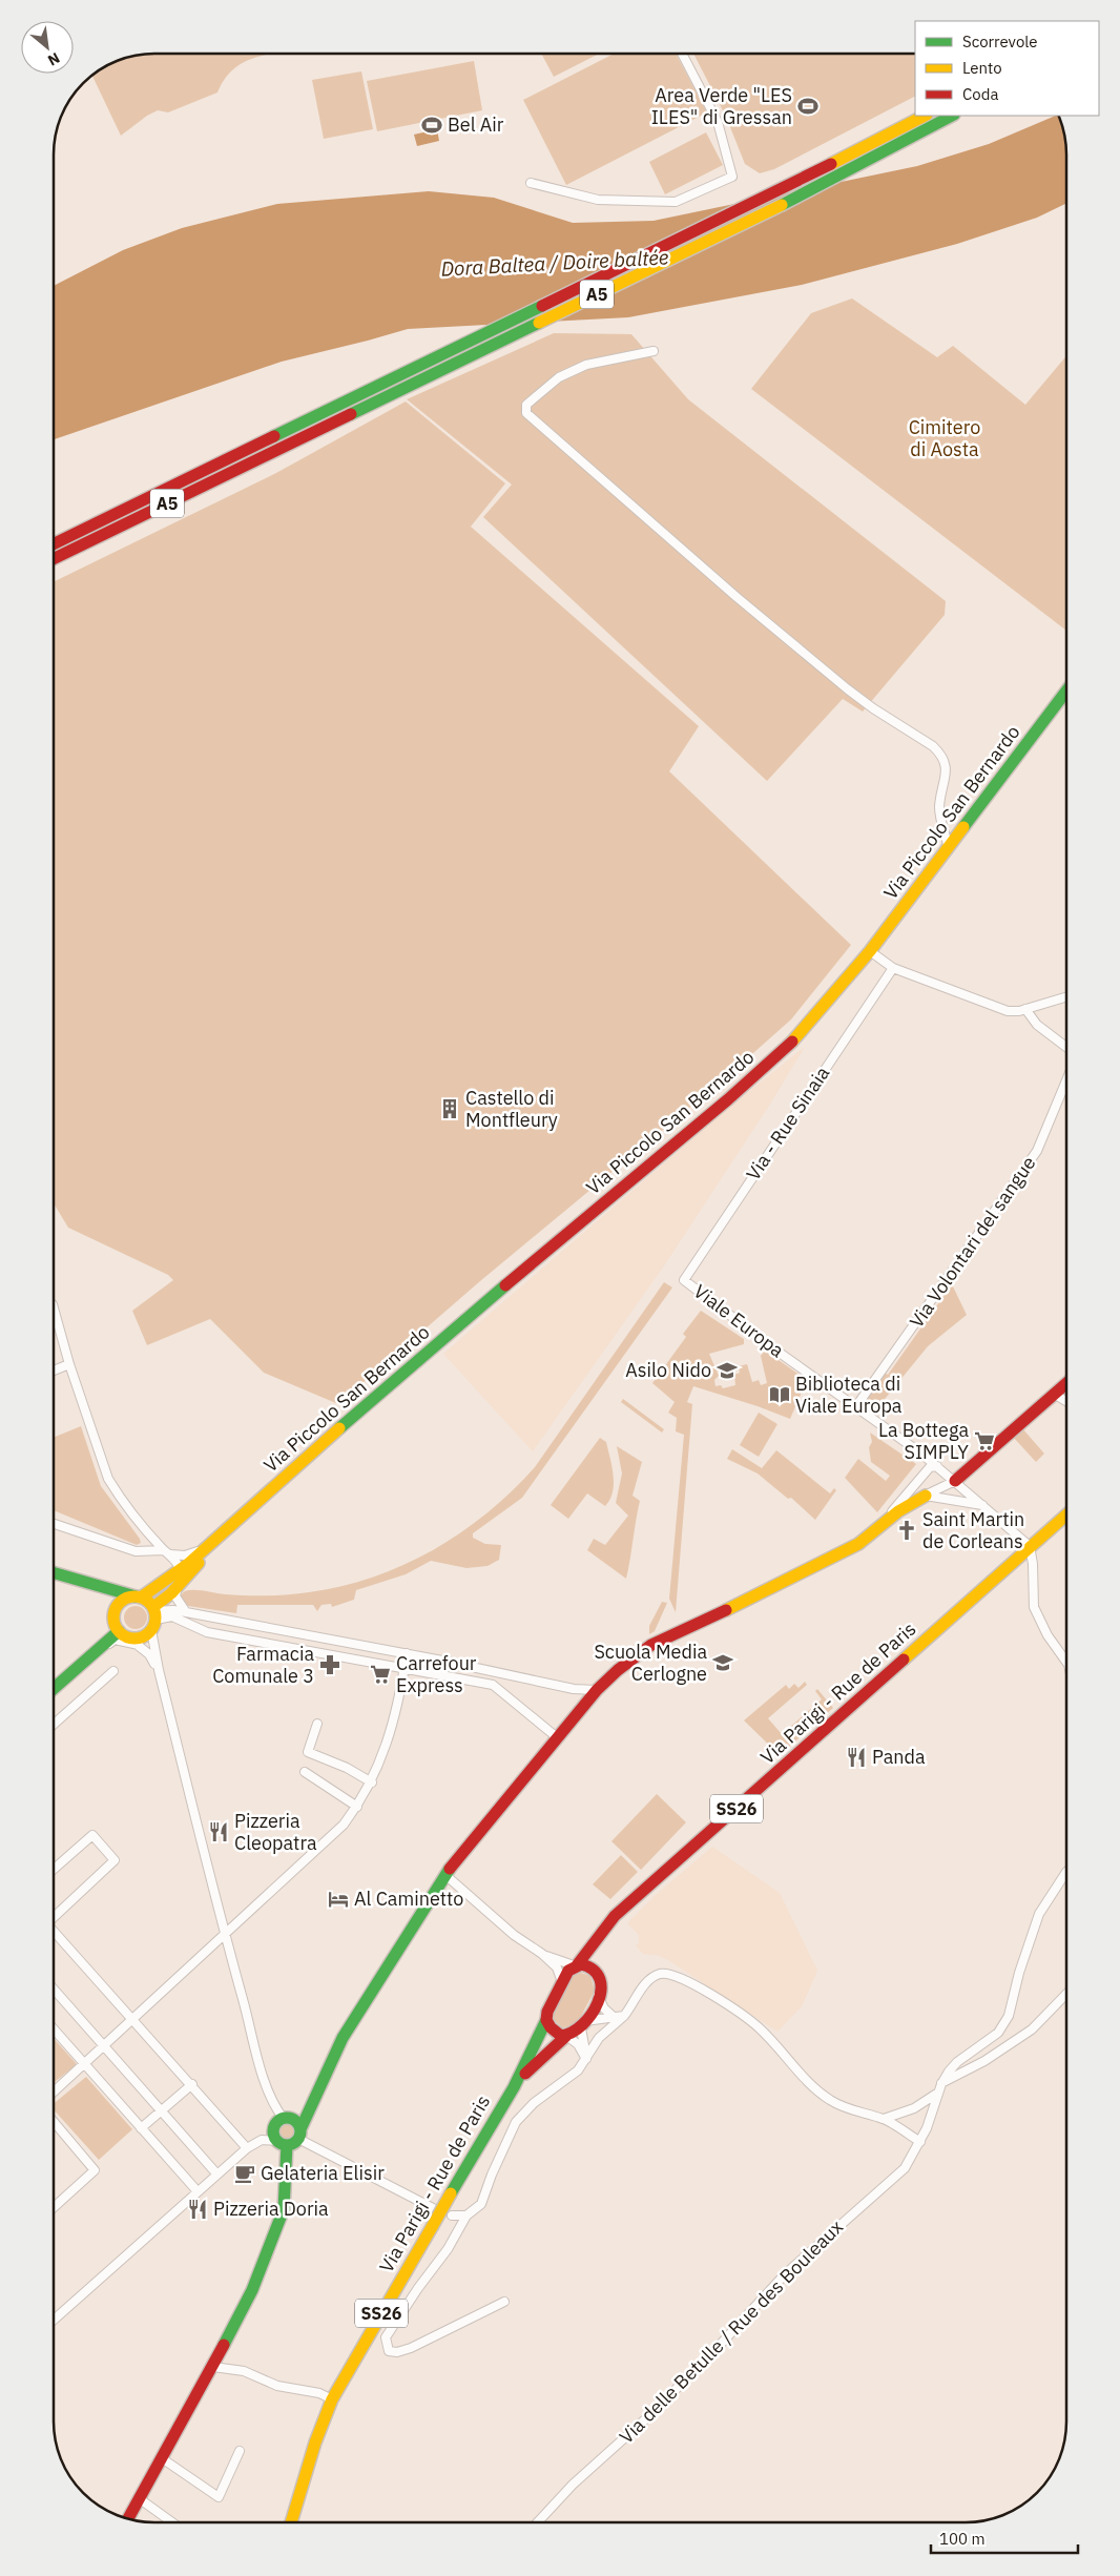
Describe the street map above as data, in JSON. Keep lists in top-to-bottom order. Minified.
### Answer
{"streets":{"main road":["A5","Via Piccolo San Bernardo","Via Parigi - Rue de Paris","SS26"],"street":["Via - Rue Sinaia","Via Volontari del sangue","Viale Europa","Via delle Betulle / Rue des Bouleaux"]},"crossings":[["Via - Rue Sinaia","Viale Europa"],["Via Volontari del sangue","Viale Europa"],["Viale Europa","Via Parigi - Rue de Paris"]],"water":["Dora Baltea / Doire baltée"],"parks":["Cimitero di Aosta"],"places":{"sports":["Area Verde \"LES ILES\" di Gressan","Bel Air"],"building":["Castello di Montfleury"],"school or university":["Asilo Nido","Scuola Media Cerlogne"],"library":["Biblioteca di Viale Europa"],"supermarket":["La Bottega SIMPLY","Carrefour Express"],"church":["Saint Martin de Corleans"],"pharmacy":["Farmacia Comunale 3"],"restaurant":["Panda","Pizzeria Cleopatra","Pizzeria Doria"],"hotel":["Al Caminetto"],"cafe":["Gelateria Elisir"]},"legend":["Scorrevole","Lento","Coda"],"scale_bar":"100 m","north":"bottom right"}
